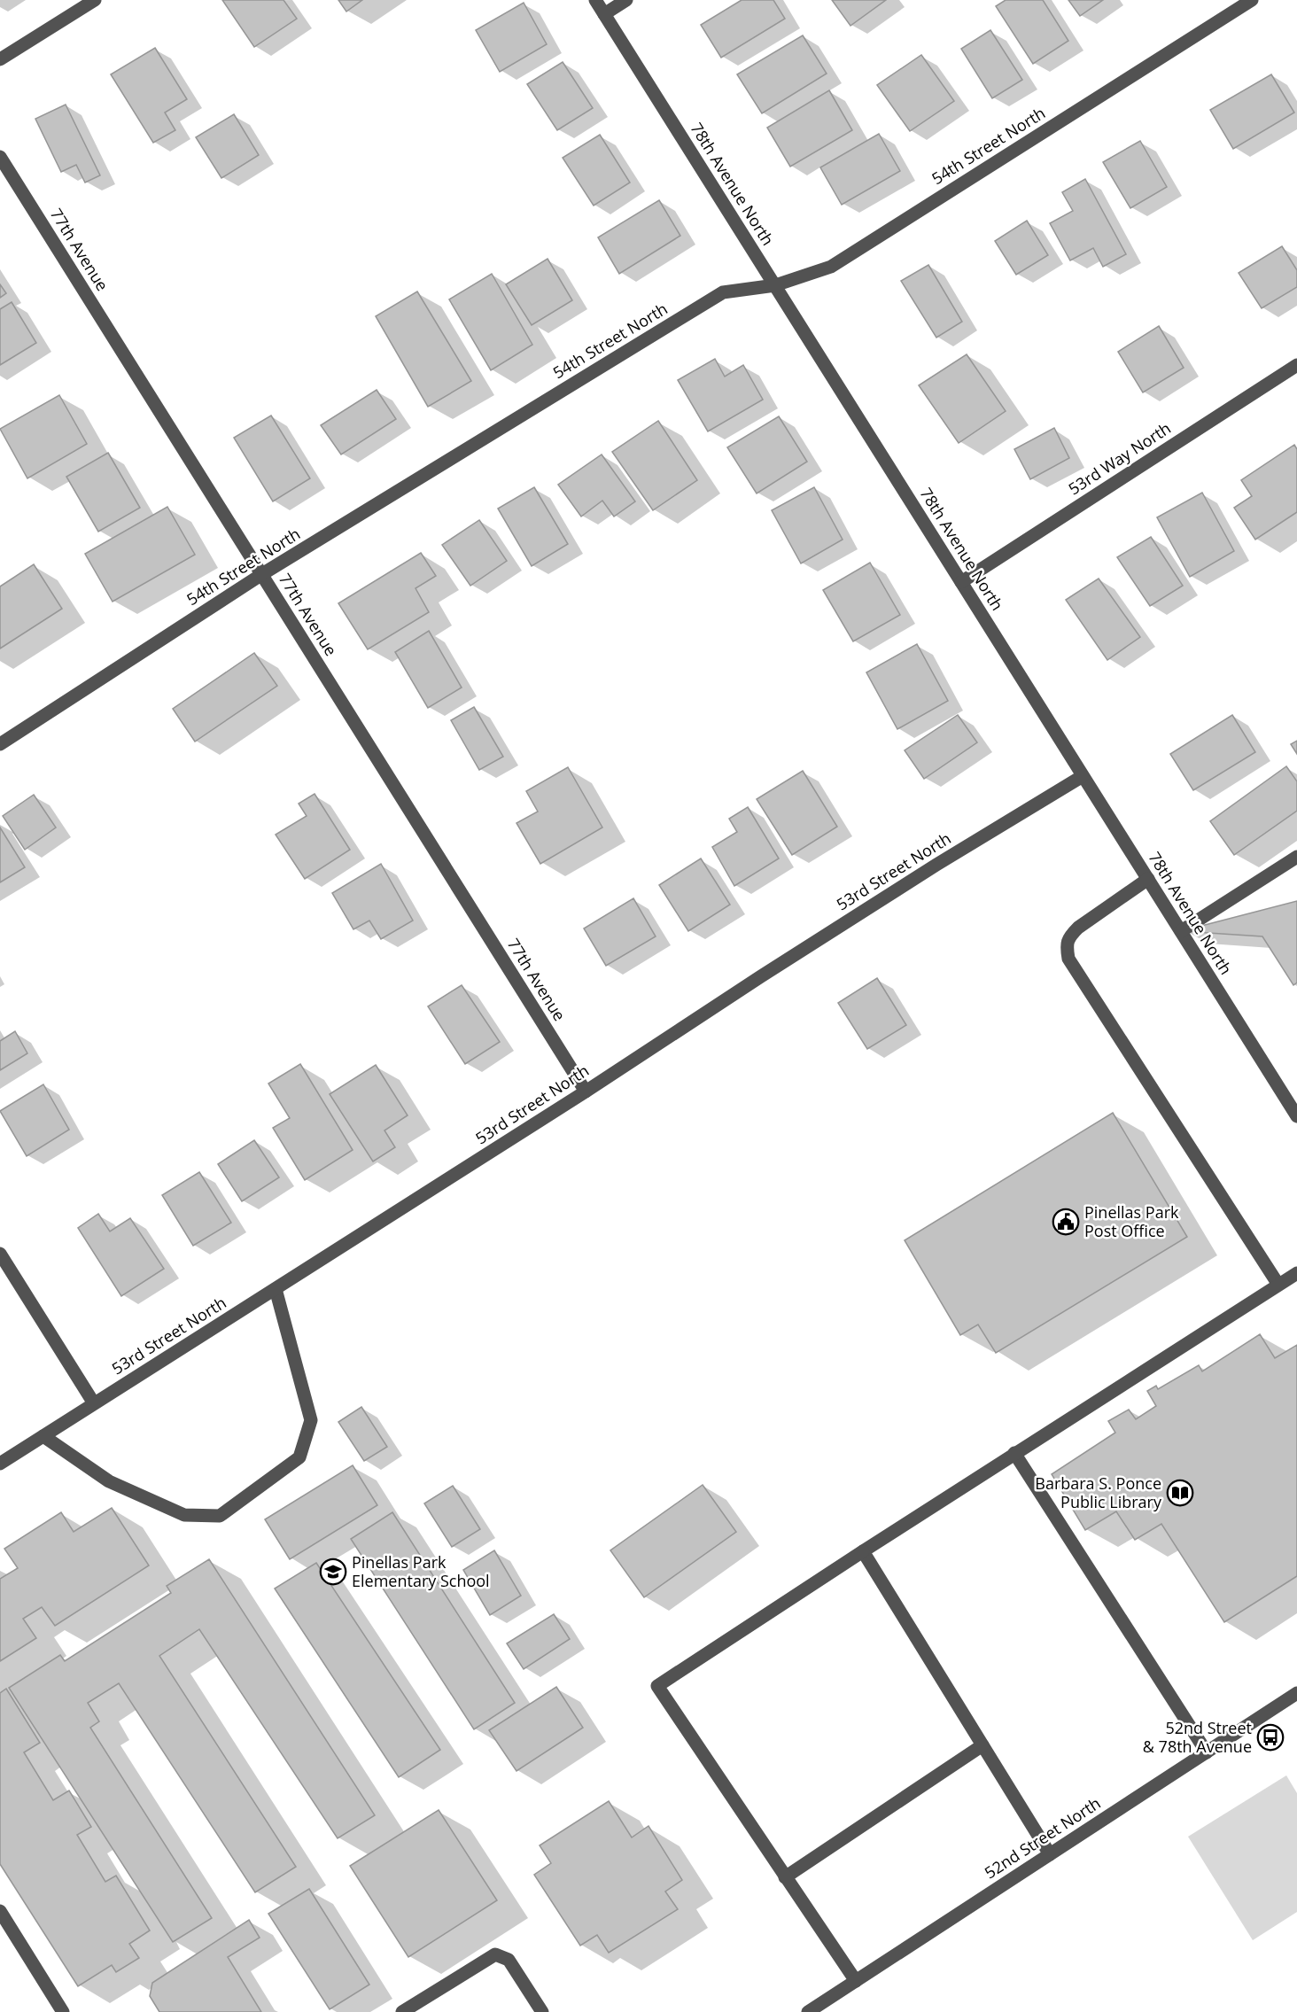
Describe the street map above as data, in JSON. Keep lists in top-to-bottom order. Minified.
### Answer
{"streets":{"street":["54th Street North","78th Avenue North","77th Avenue","53rd Way North","53rd Street North","52nd Street North"]},"crossings":[["54th Street North","78th Avenue North"],["54th Street North","77th Avenue"],["78th Avenue North","53rd Way North"],["78th Avenue North","53rd Street North"],["77th Avenue","53rd Street North"]],"places":{"public building":["Pinellas Park Post Office"],"library":["Barbara S. Ponce Public Library"],"school or university":["Pinellas Park Elementary School"],"bus stop":["52nd Street & 78th Avenue"]}}
